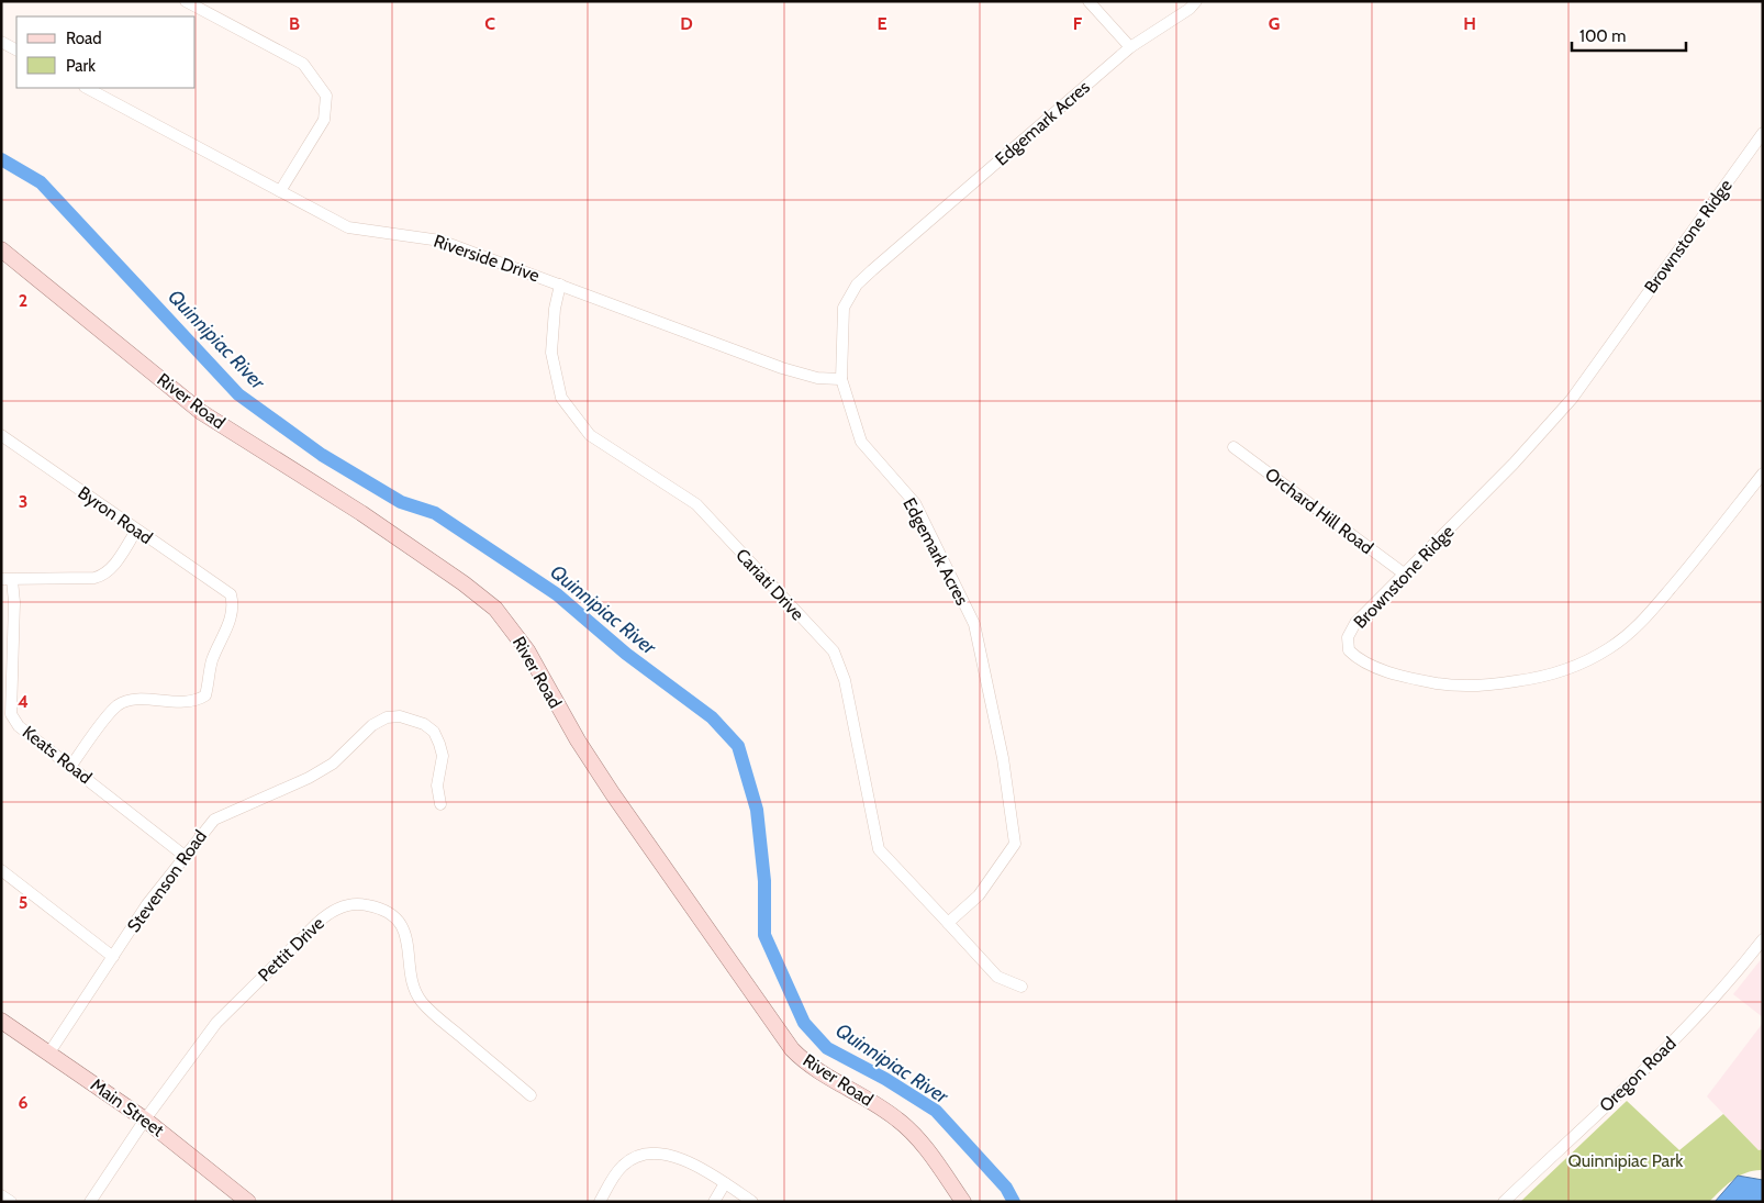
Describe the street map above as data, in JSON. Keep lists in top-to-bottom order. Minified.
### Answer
{"streets":{"main road":["River Road","Main Street"],"street":["Edgemark Acres","Brownstone Ridge","Riverside Drive","Orchard Hill Road","Byron Road","Cariati Drive","Keats Road","Stevenson Road","Pettit Drive","Oregon Road"]},"crossings":[["Edgemark Acres","Riverside Drive"],["Edgemark Acres","Cariati Drive"],["Brownstone Ridge","Orchard Hill Road"],["Riverside Drive","Cariati Drive"],["Byron Road","Keats Road"],["Keats Road","Stevenson Road"],["Stevenson Road","Main Street"],["Pettit Drive","Main Street"]],"water":["Quinnipiac River"],"parks":["Quinnipiac Park"],"legend":["Road","Park"],"scale_bar":"100 m","grid":{"columns":["B","C","D","E","F","G","H"],"rows":["2","3","4","5","6"]}}
